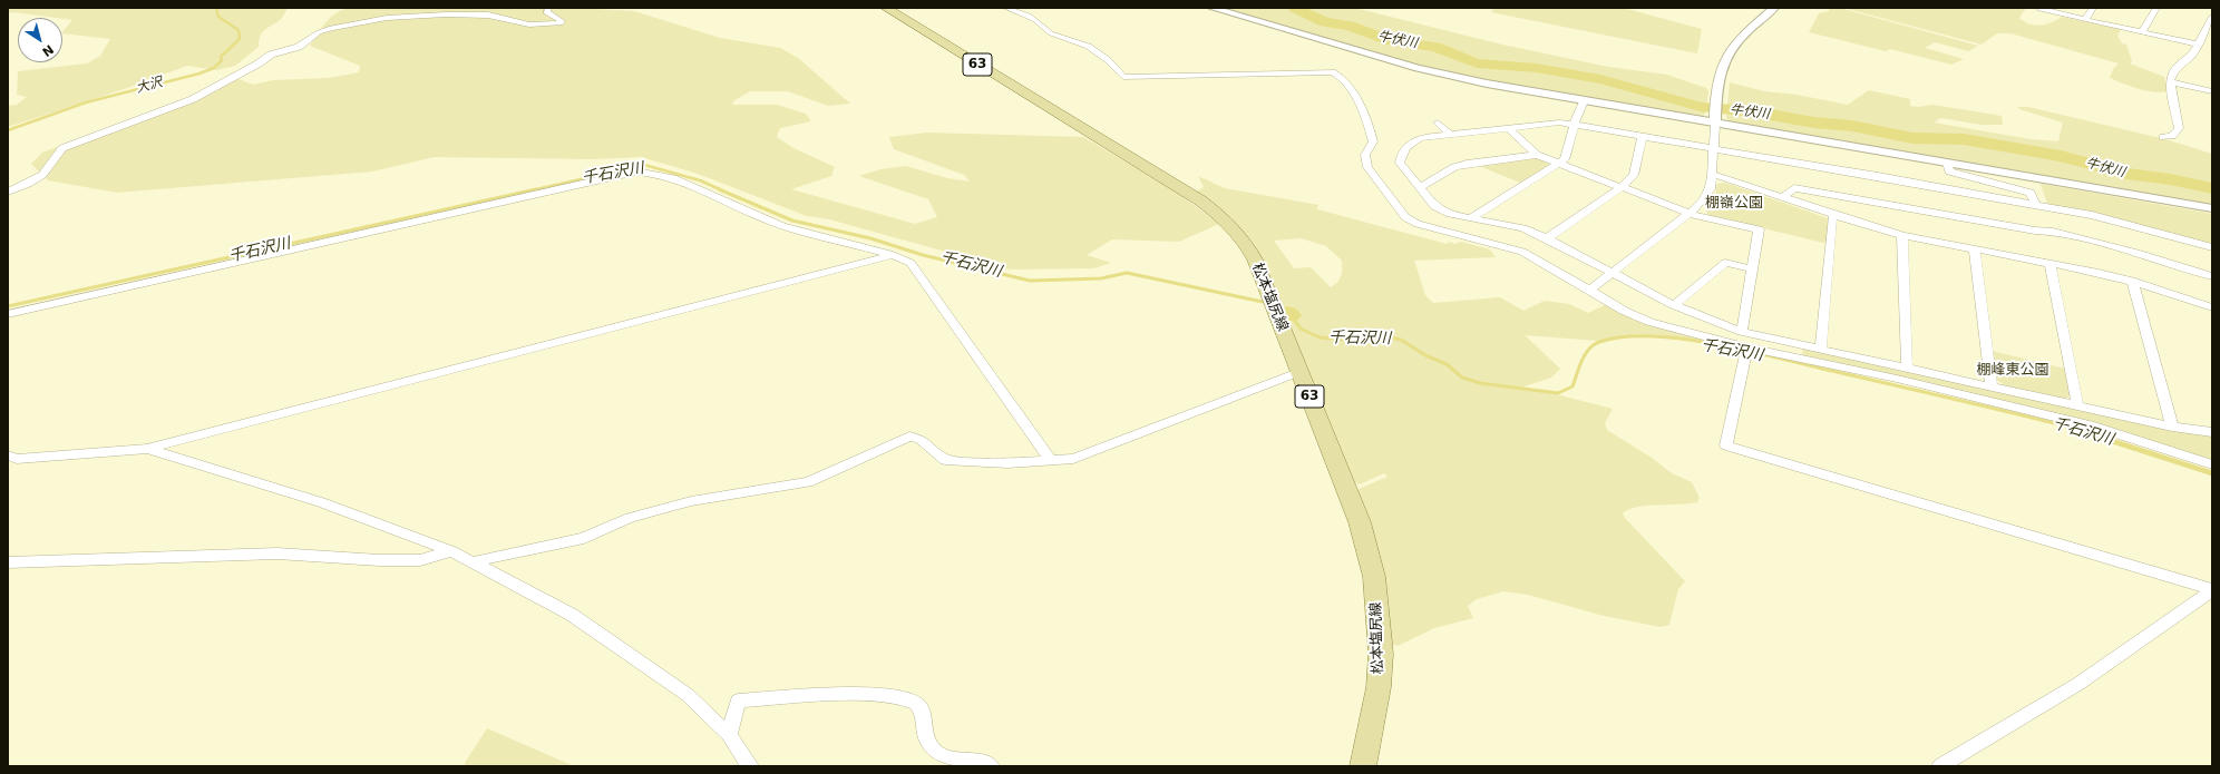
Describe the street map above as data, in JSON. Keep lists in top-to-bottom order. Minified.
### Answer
{"streets":{"main road":["63","松本塩尻線"]},"water":["牛伏川","大沢","千石沢川"],"parks":["棚嶺公園","棚峰東公園"],"north":"bottom right"}
